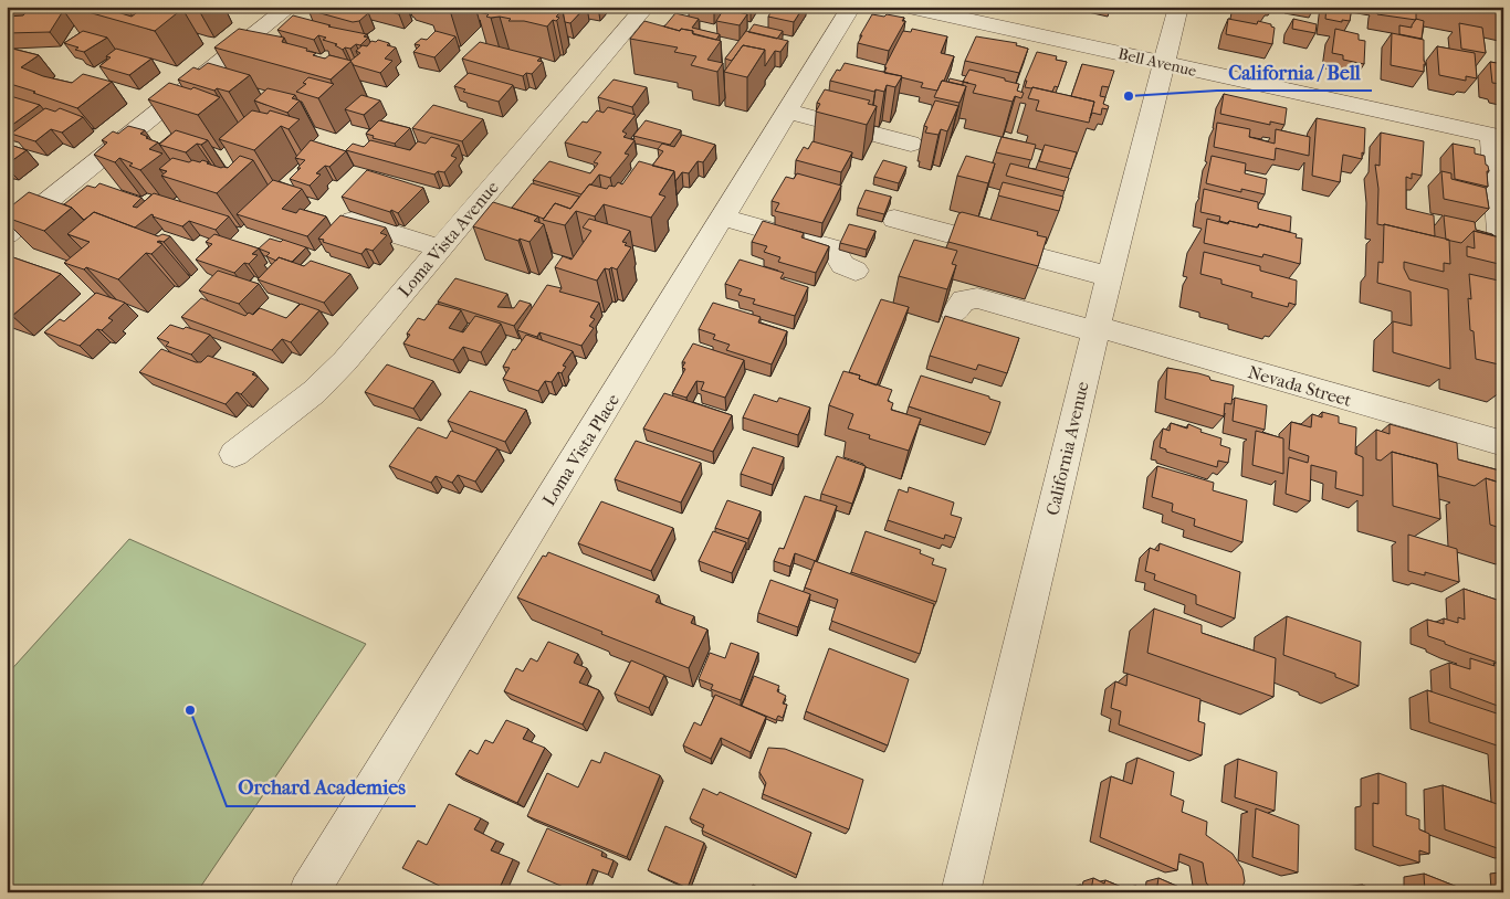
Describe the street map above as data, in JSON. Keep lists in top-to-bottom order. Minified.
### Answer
{"streets":{"street":["Bell Avenue","Loma Vista Avenue","Nevada Street","California Avenue","Loma Vista Place"]},"crossings":[["Bell Avenue","California Avenue"],["Nevada Street","California Avenue"]],"places":["California / Bell","Orchard Academies"]}
